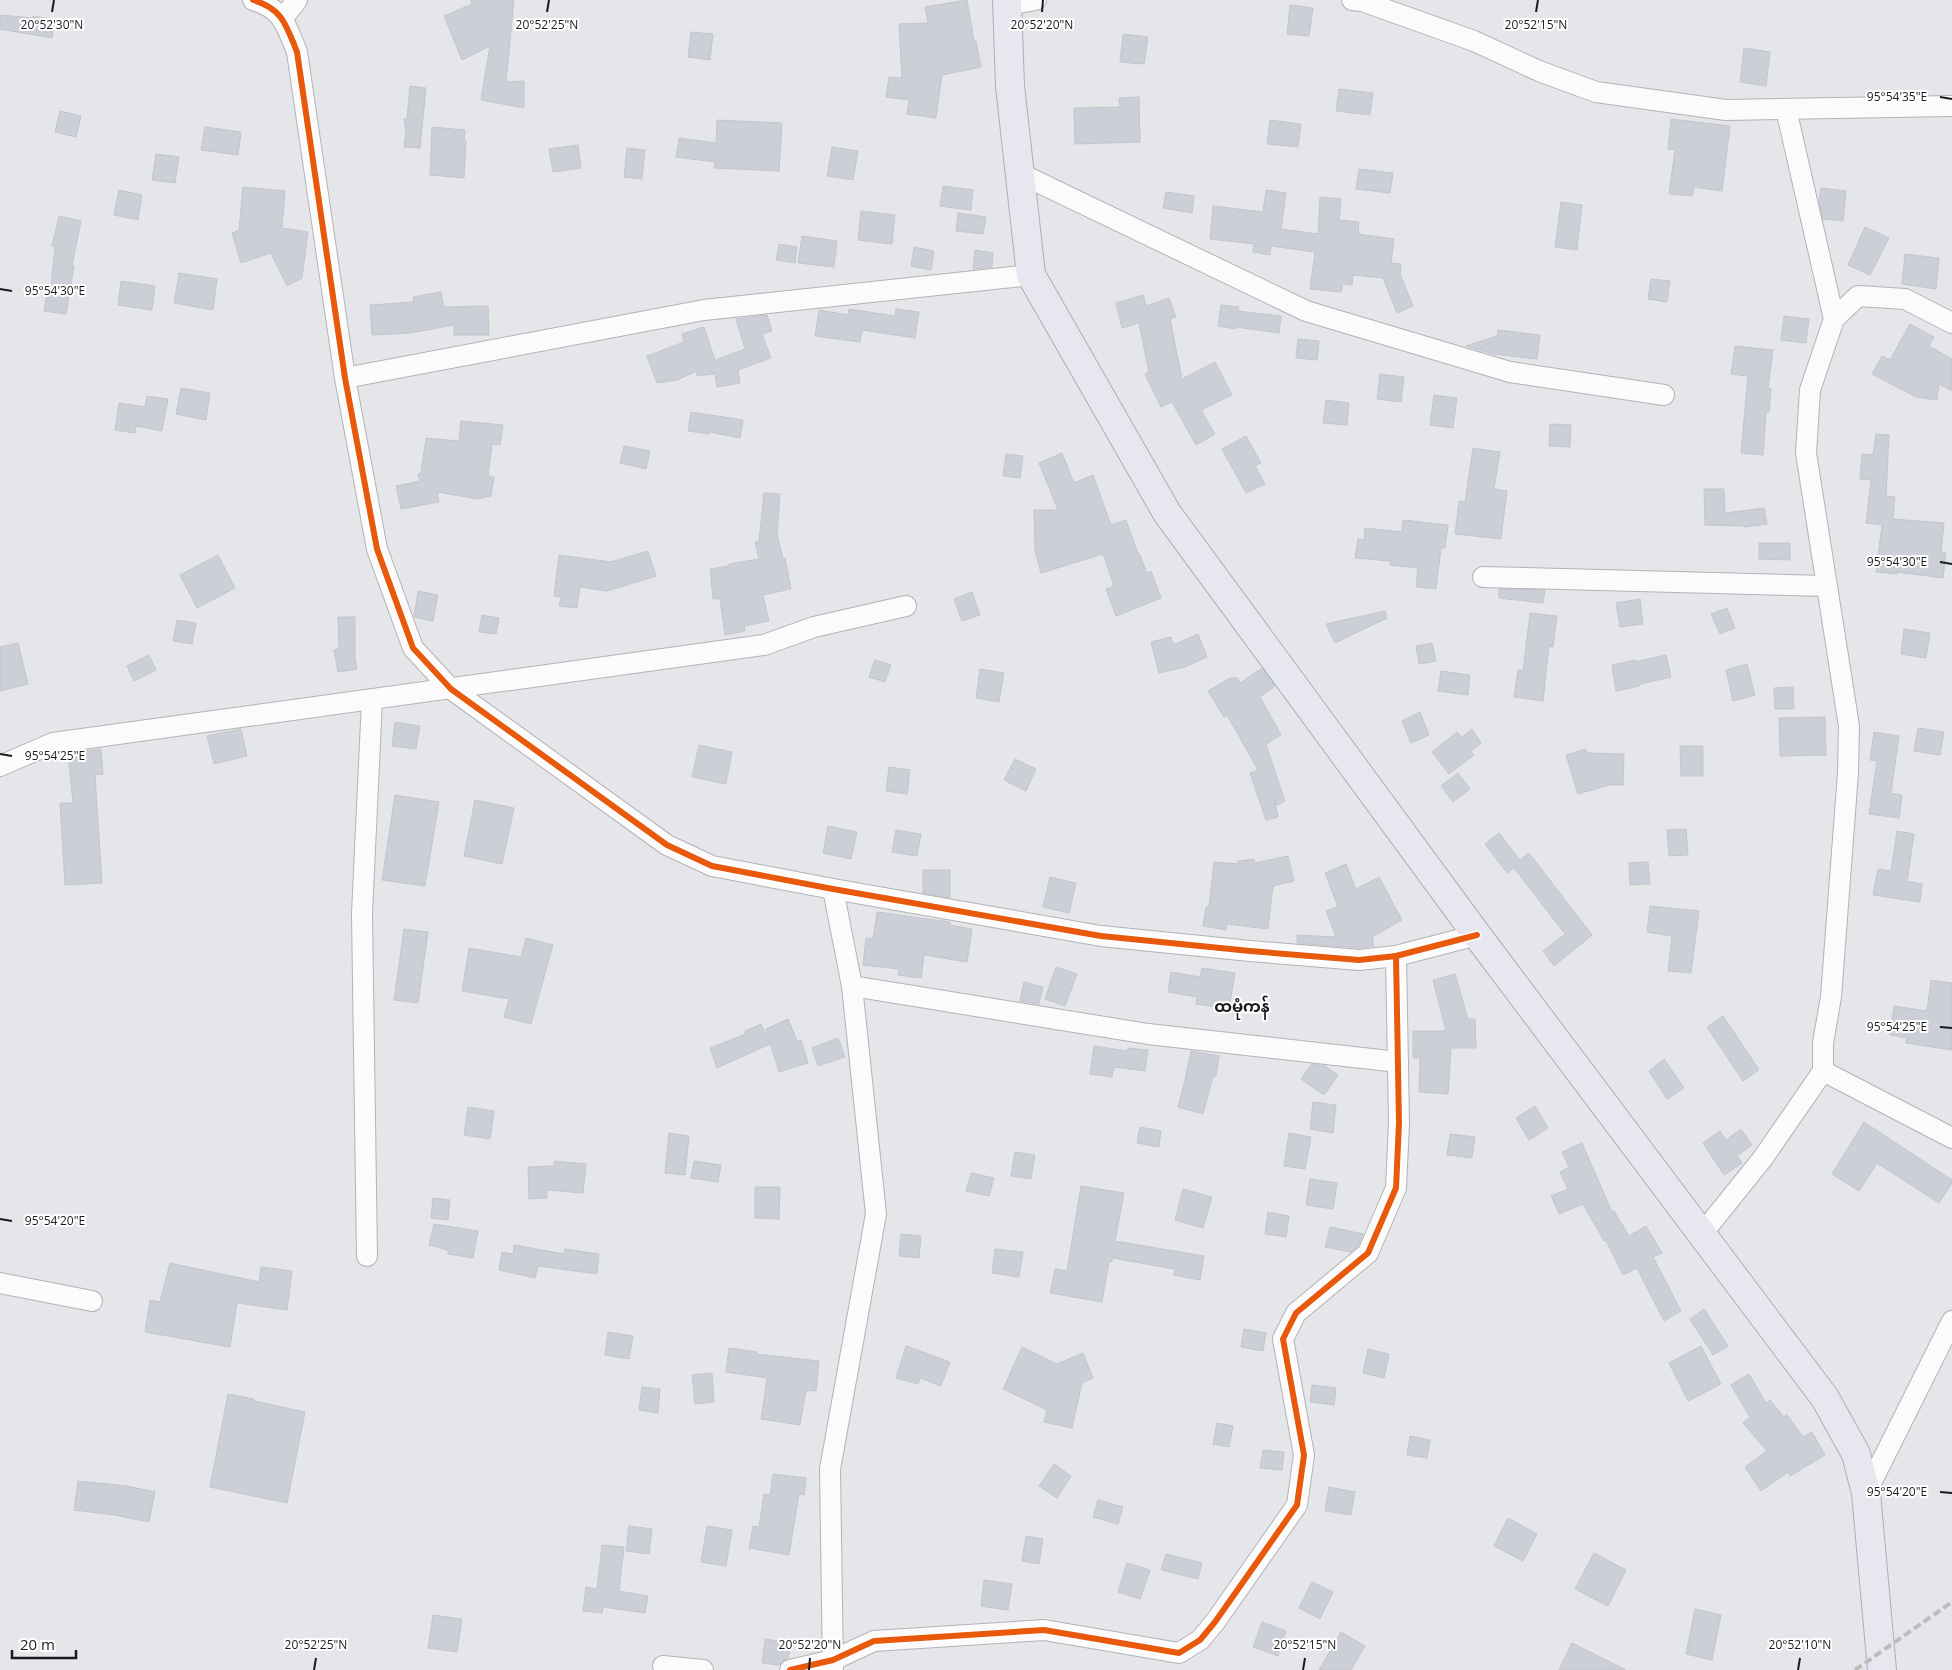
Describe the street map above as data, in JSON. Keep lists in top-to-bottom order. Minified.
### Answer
{"districts":["ထမုံကန်"],"scale_bar":"20 m","coordinates":["20°52'30\"N","20°52'25\"N","20°52'20\"N","20°52'15\"N","95°54'35\"E","95°54'30\"E","95°54'25\"E","95°54'20\"E","20°52'10\"N"]}
